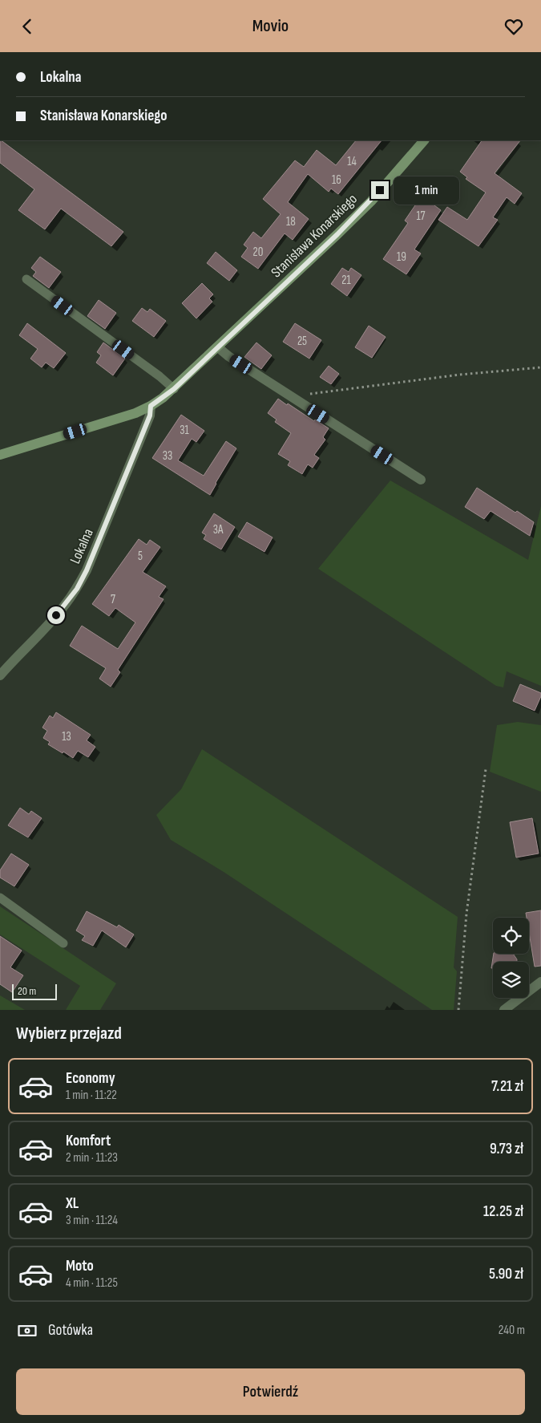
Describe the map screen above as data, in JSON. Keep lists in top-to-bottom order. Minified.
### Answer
{"streets":{"street":["Stanisława Konarskiego","Lokalna"]},"crossings":[["Stanisława Konarskiego","Lokalna"]],"house_numbers":["14","16","17","18","20","19","21","25","31","33","3A","5","7","13"],"scale_bar":"20 m","page":{"header":"Movio","banner":["Lokalna","Stanisława Konarskiego"],"bubble":"1 min","scale":"20 m","heading":"Wybierz przejazd","list":[{"name":"Economy","note":"1 min · 11:22","value":"7.21 zł"},{"name":"Komfort","note":"2 min · 11:23","value":"9.73 zł"},{"name":"XL","note":"3 min · 11:24","value":"12.25 zł"},{"name":"Moto","note":"4 min · 11:25","value":"5.90 zł"}],"pay":["Gotówka","240 m"],"buttons":"Potwierdź"}}
